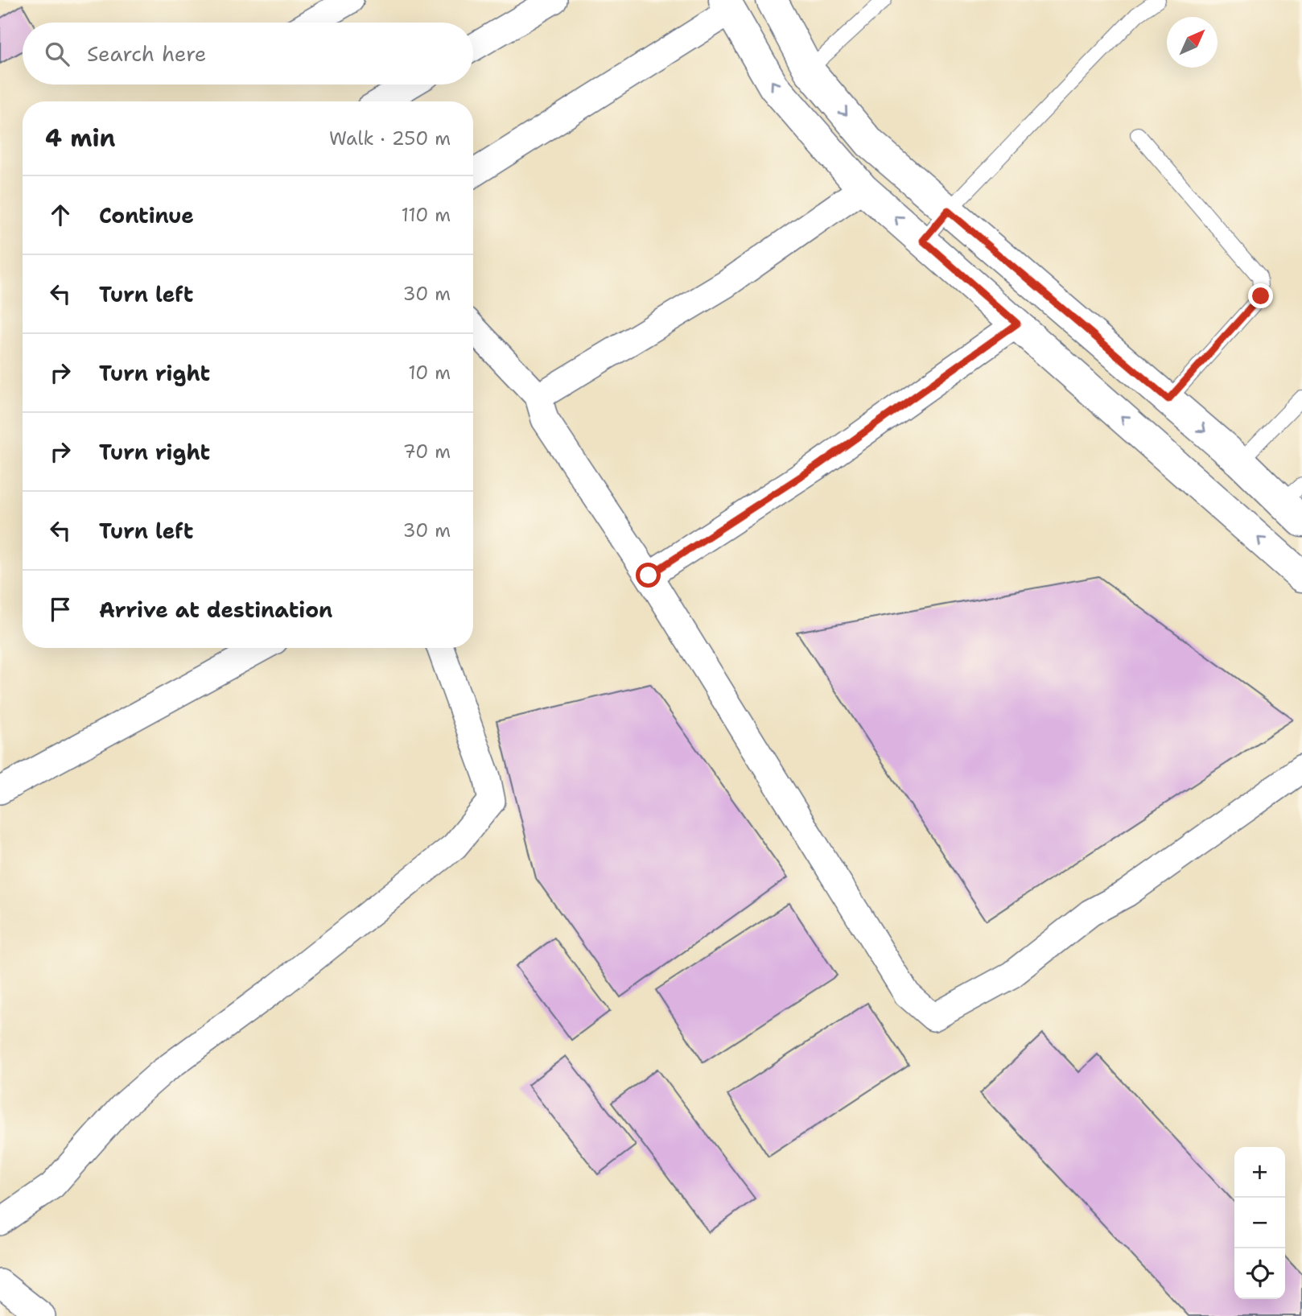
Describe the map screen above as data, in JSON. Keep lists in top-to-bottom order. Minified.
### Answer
{"north":"top right","page":{"search":"Search here","heading":["4 min","Walk · 250 m"],"list":[["Continue","110 m"],["Turn left","30 m"],["Turn right","10 m"],["Turn right","70 m"],["Turn left","30 m"],"Arrive at destination"],"map_buttons":["+","−"]}}
